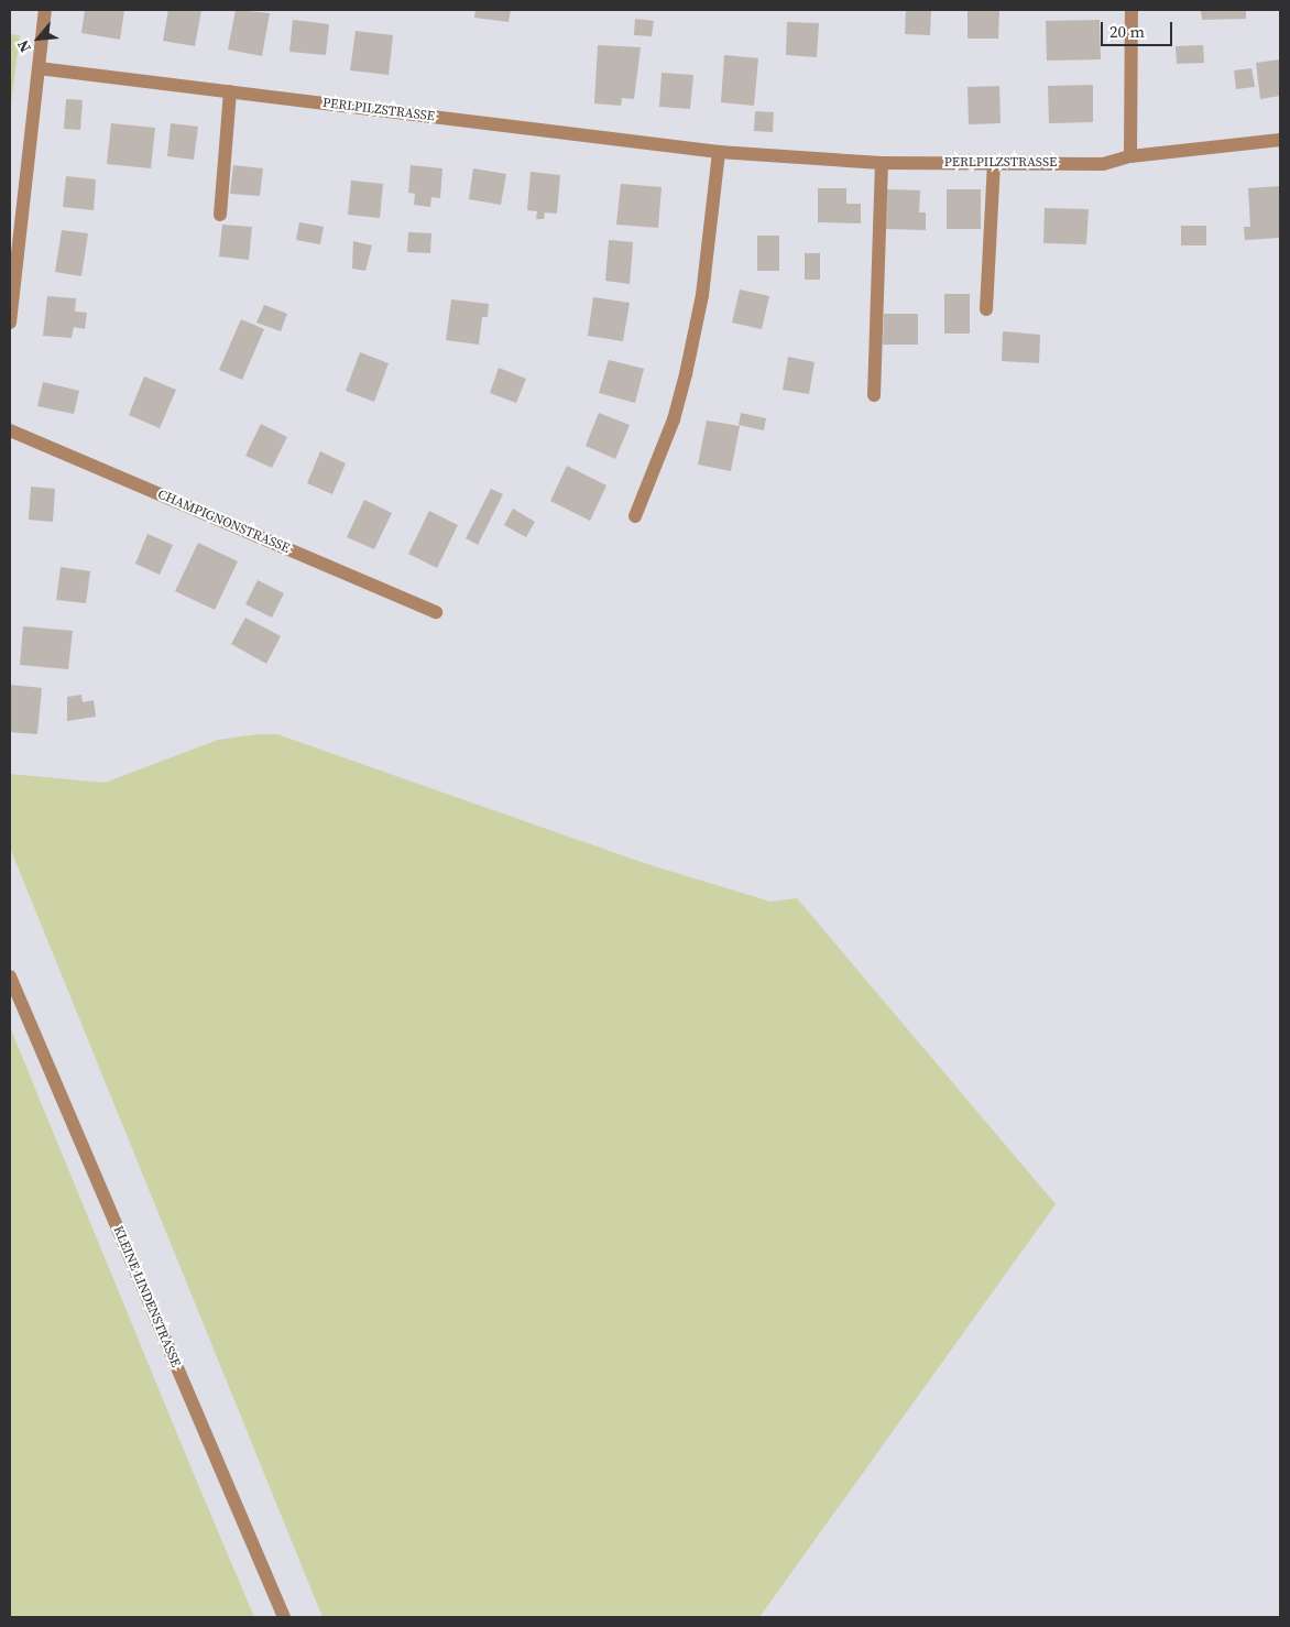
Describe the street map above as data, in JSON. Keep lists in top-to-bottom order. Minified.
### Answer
{"streets":{"street":["PERLPILZSTRASSE","CHAMPIGNONSTRASSE","KLEINE LINDENSTRASSE"]},"scale_bar":"20 m","north":"bottom left"}
